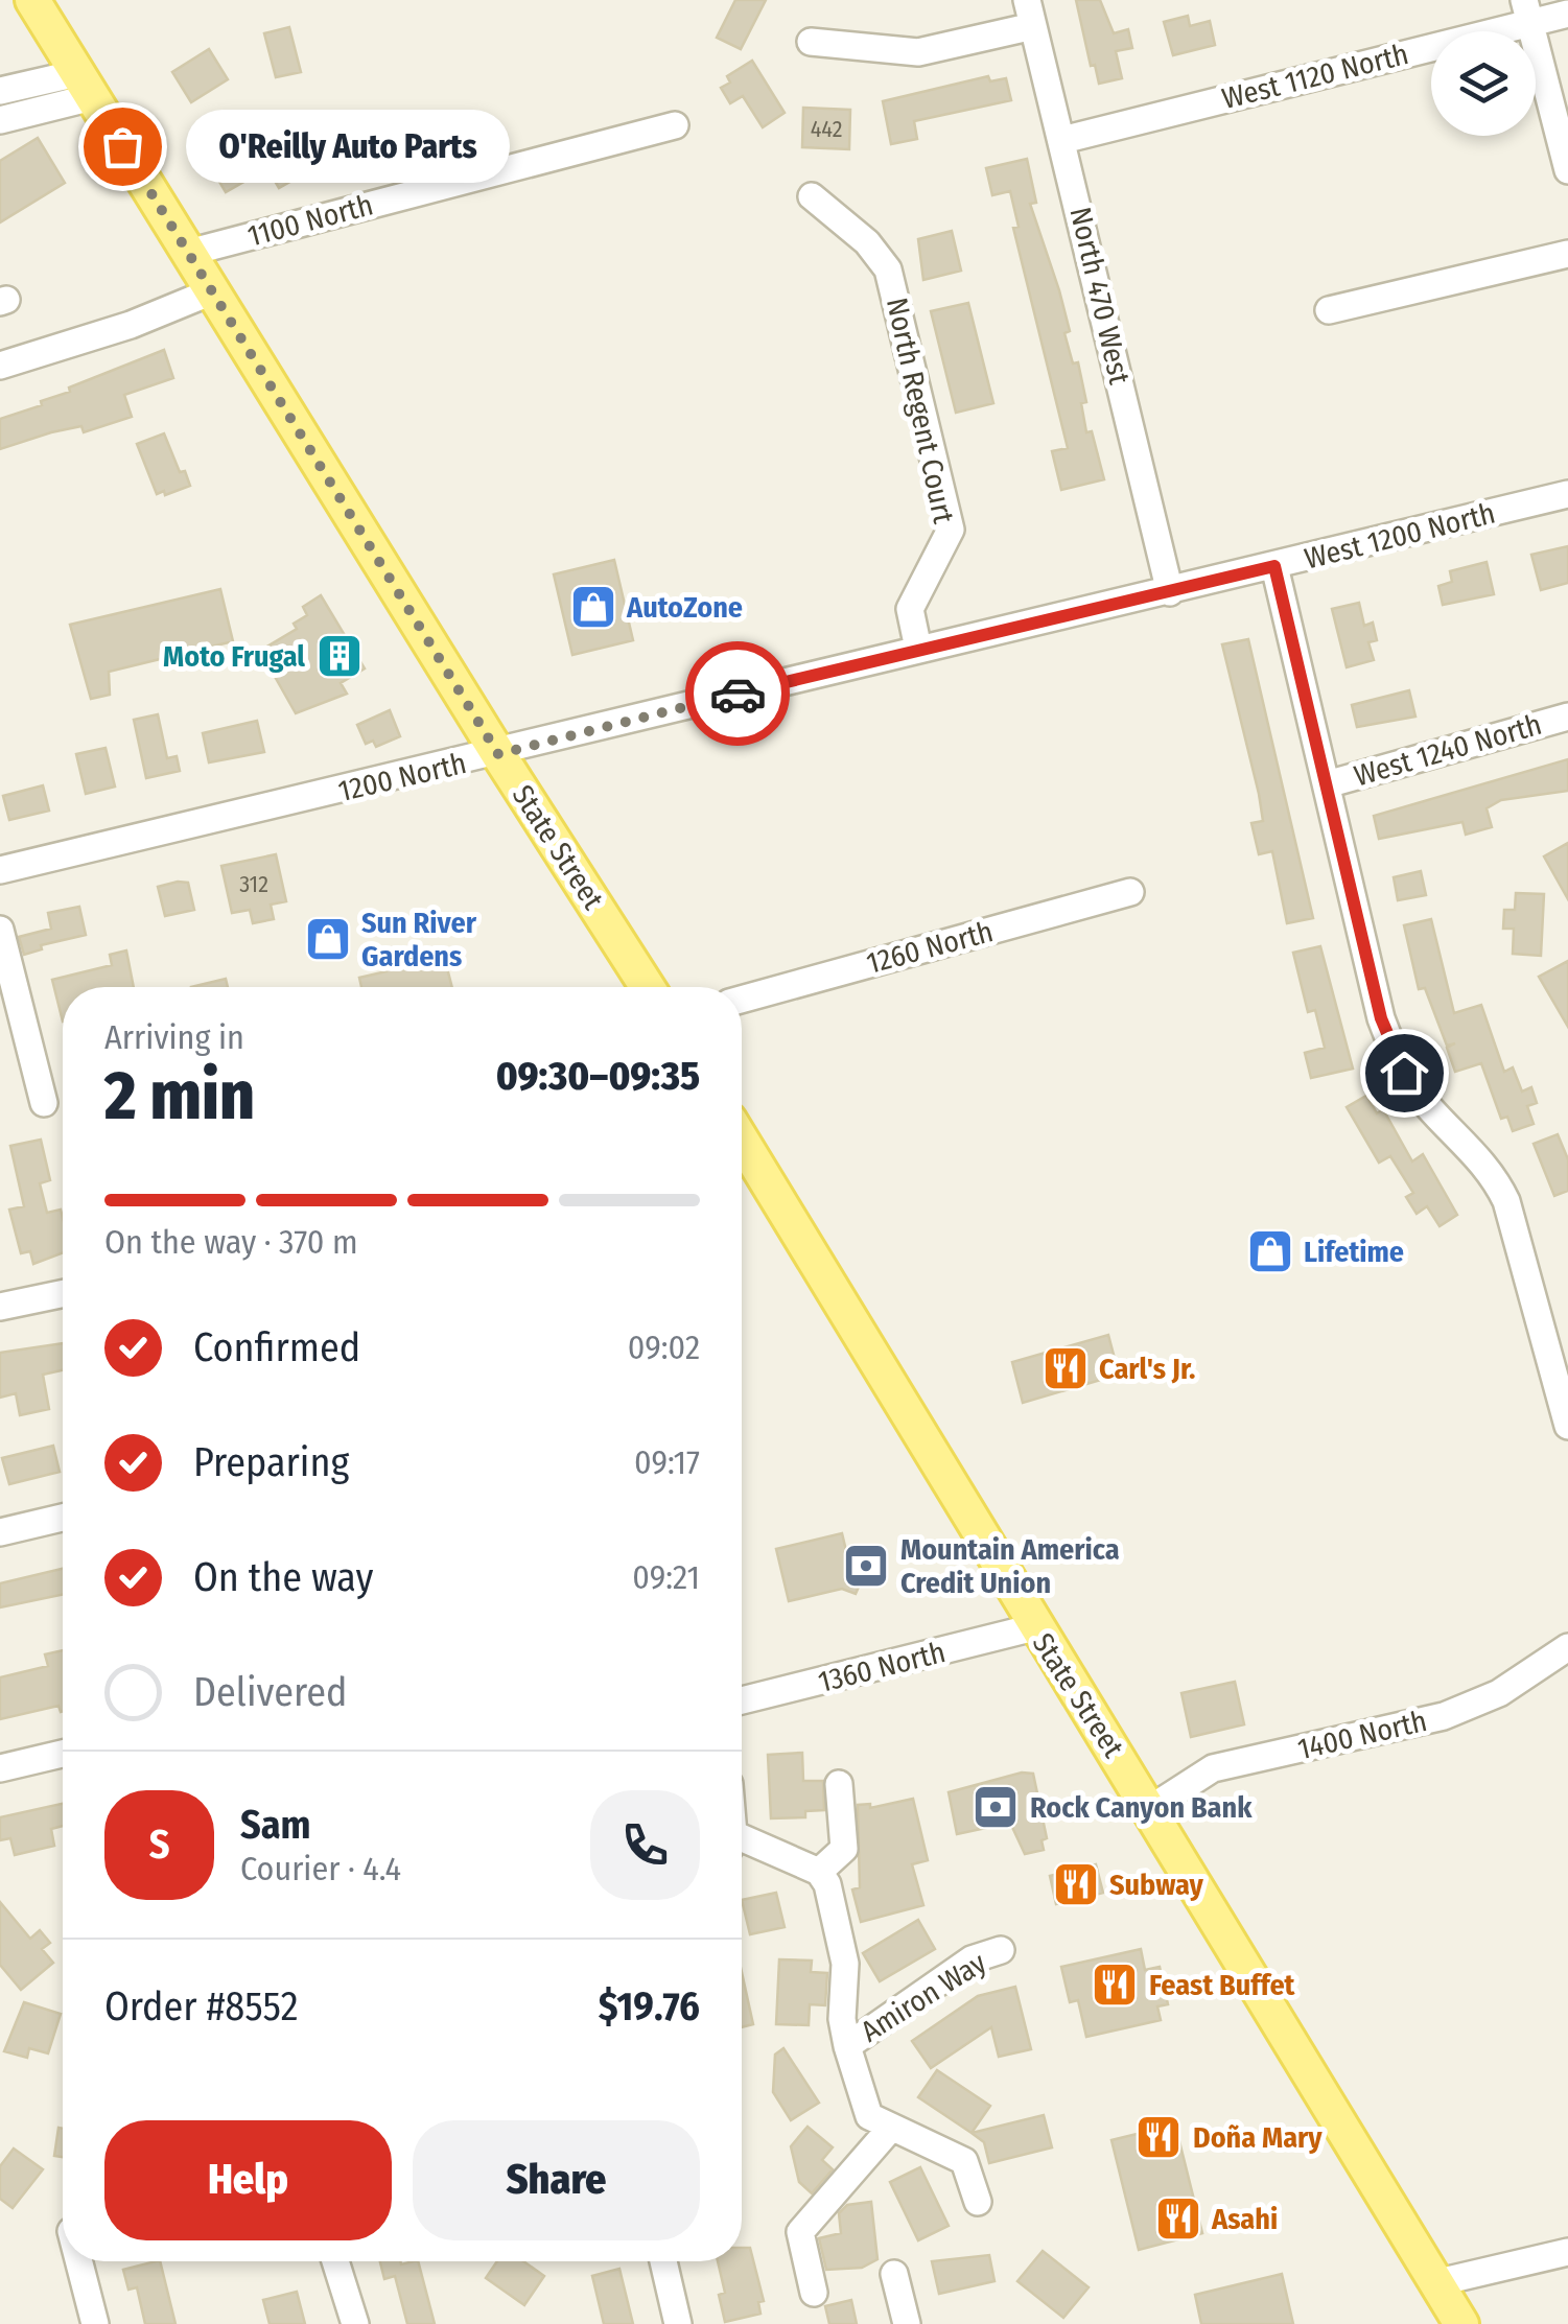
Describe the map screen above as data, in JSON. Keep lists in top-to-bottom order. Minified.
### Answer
{"streets":{"main road":["State Street"],"street":["West 1120 North","1100 North","North 470 West","North Regent Court","West 1200 North","West 1240 North","1200 North","1260 North","1360 North","1400 North","Amiron Way"]},"crossings":[["West 1120 North","North 470 West"],["1100 North","State Street"],["North 470 West","West 1200 North"],["North 470 West","1200 North"],["North Regent Court","1200 North"],["West 1200 North","1200 North"],["1200 North","State Street"],["State Street","1360 North"],["State Street","1400 North"]],"places":{"other":["O'Reilly Auto Parts"],"shop":["AutoZone","Sun River Gardens","Lifetime"],"building":["Moto Frugal"],"restaurant":["Carl's Jr.","Subway","Feast Buffet","Doña Mary","Asahi"],"bank":["Mountain America Credit Union","Rock Canyon Bank"]},"house_numbers":["442","312"],"page":{"bubble":"O'Reilly Auto Parts","heading":["2 min","Arriving in","09:30–09:35"],"panel":["Sam","Courier · 4.4","Order #8552","$19.76"],"bar":"On the way · 370 m","list":[["Confirmed","09:02"],["Preparing","09:17"],["On the way","09:21"],"Delivered"],"round":"S","buttons":["Help","Share"]}}
